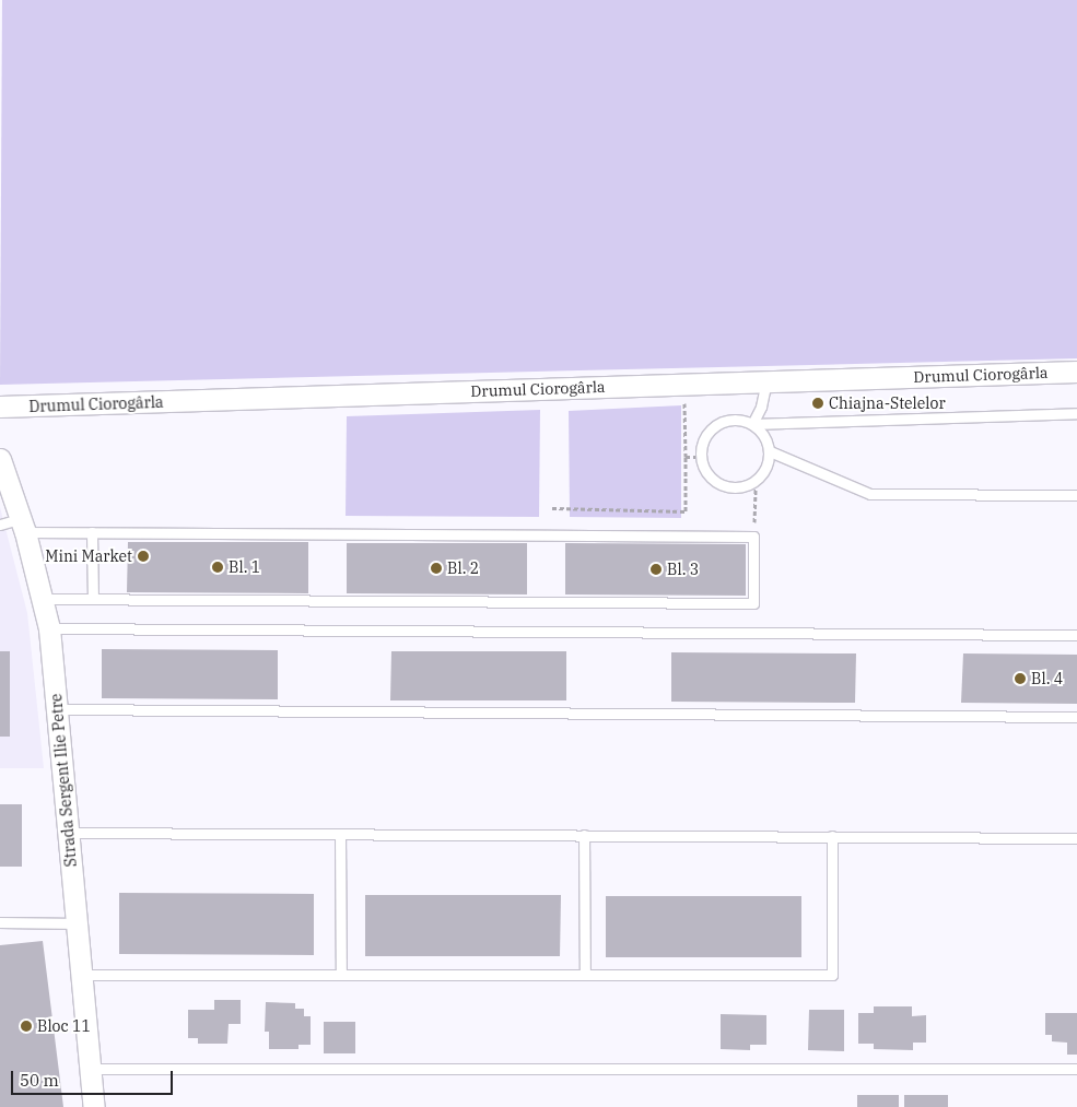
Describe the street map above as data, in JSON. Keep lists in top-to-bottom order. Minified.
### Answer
{"streets":{"street":["Drumul Ciorogârla","Strada Sergent Ilie Petre"]},"places":["Chiajna-Stelelor","Mini Market","Bl. 1","Bl. 2","Bl. 3","Bl. 4","Bloc 11"],"scale_bar":"50 m"}
